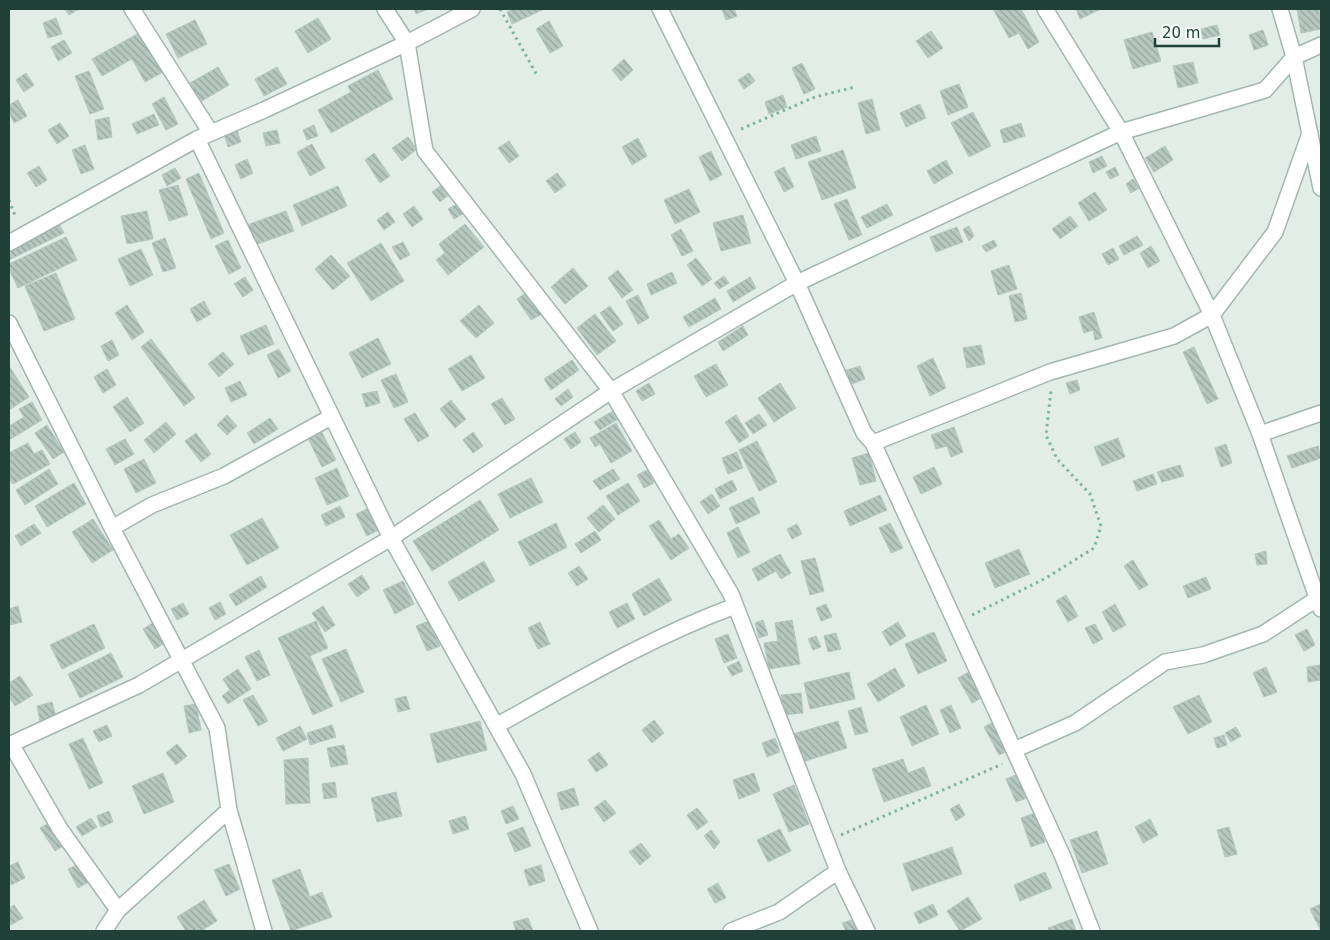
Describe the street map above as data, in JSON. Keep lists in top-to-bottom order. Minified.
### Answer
{"scale_bar":"20 m"}
